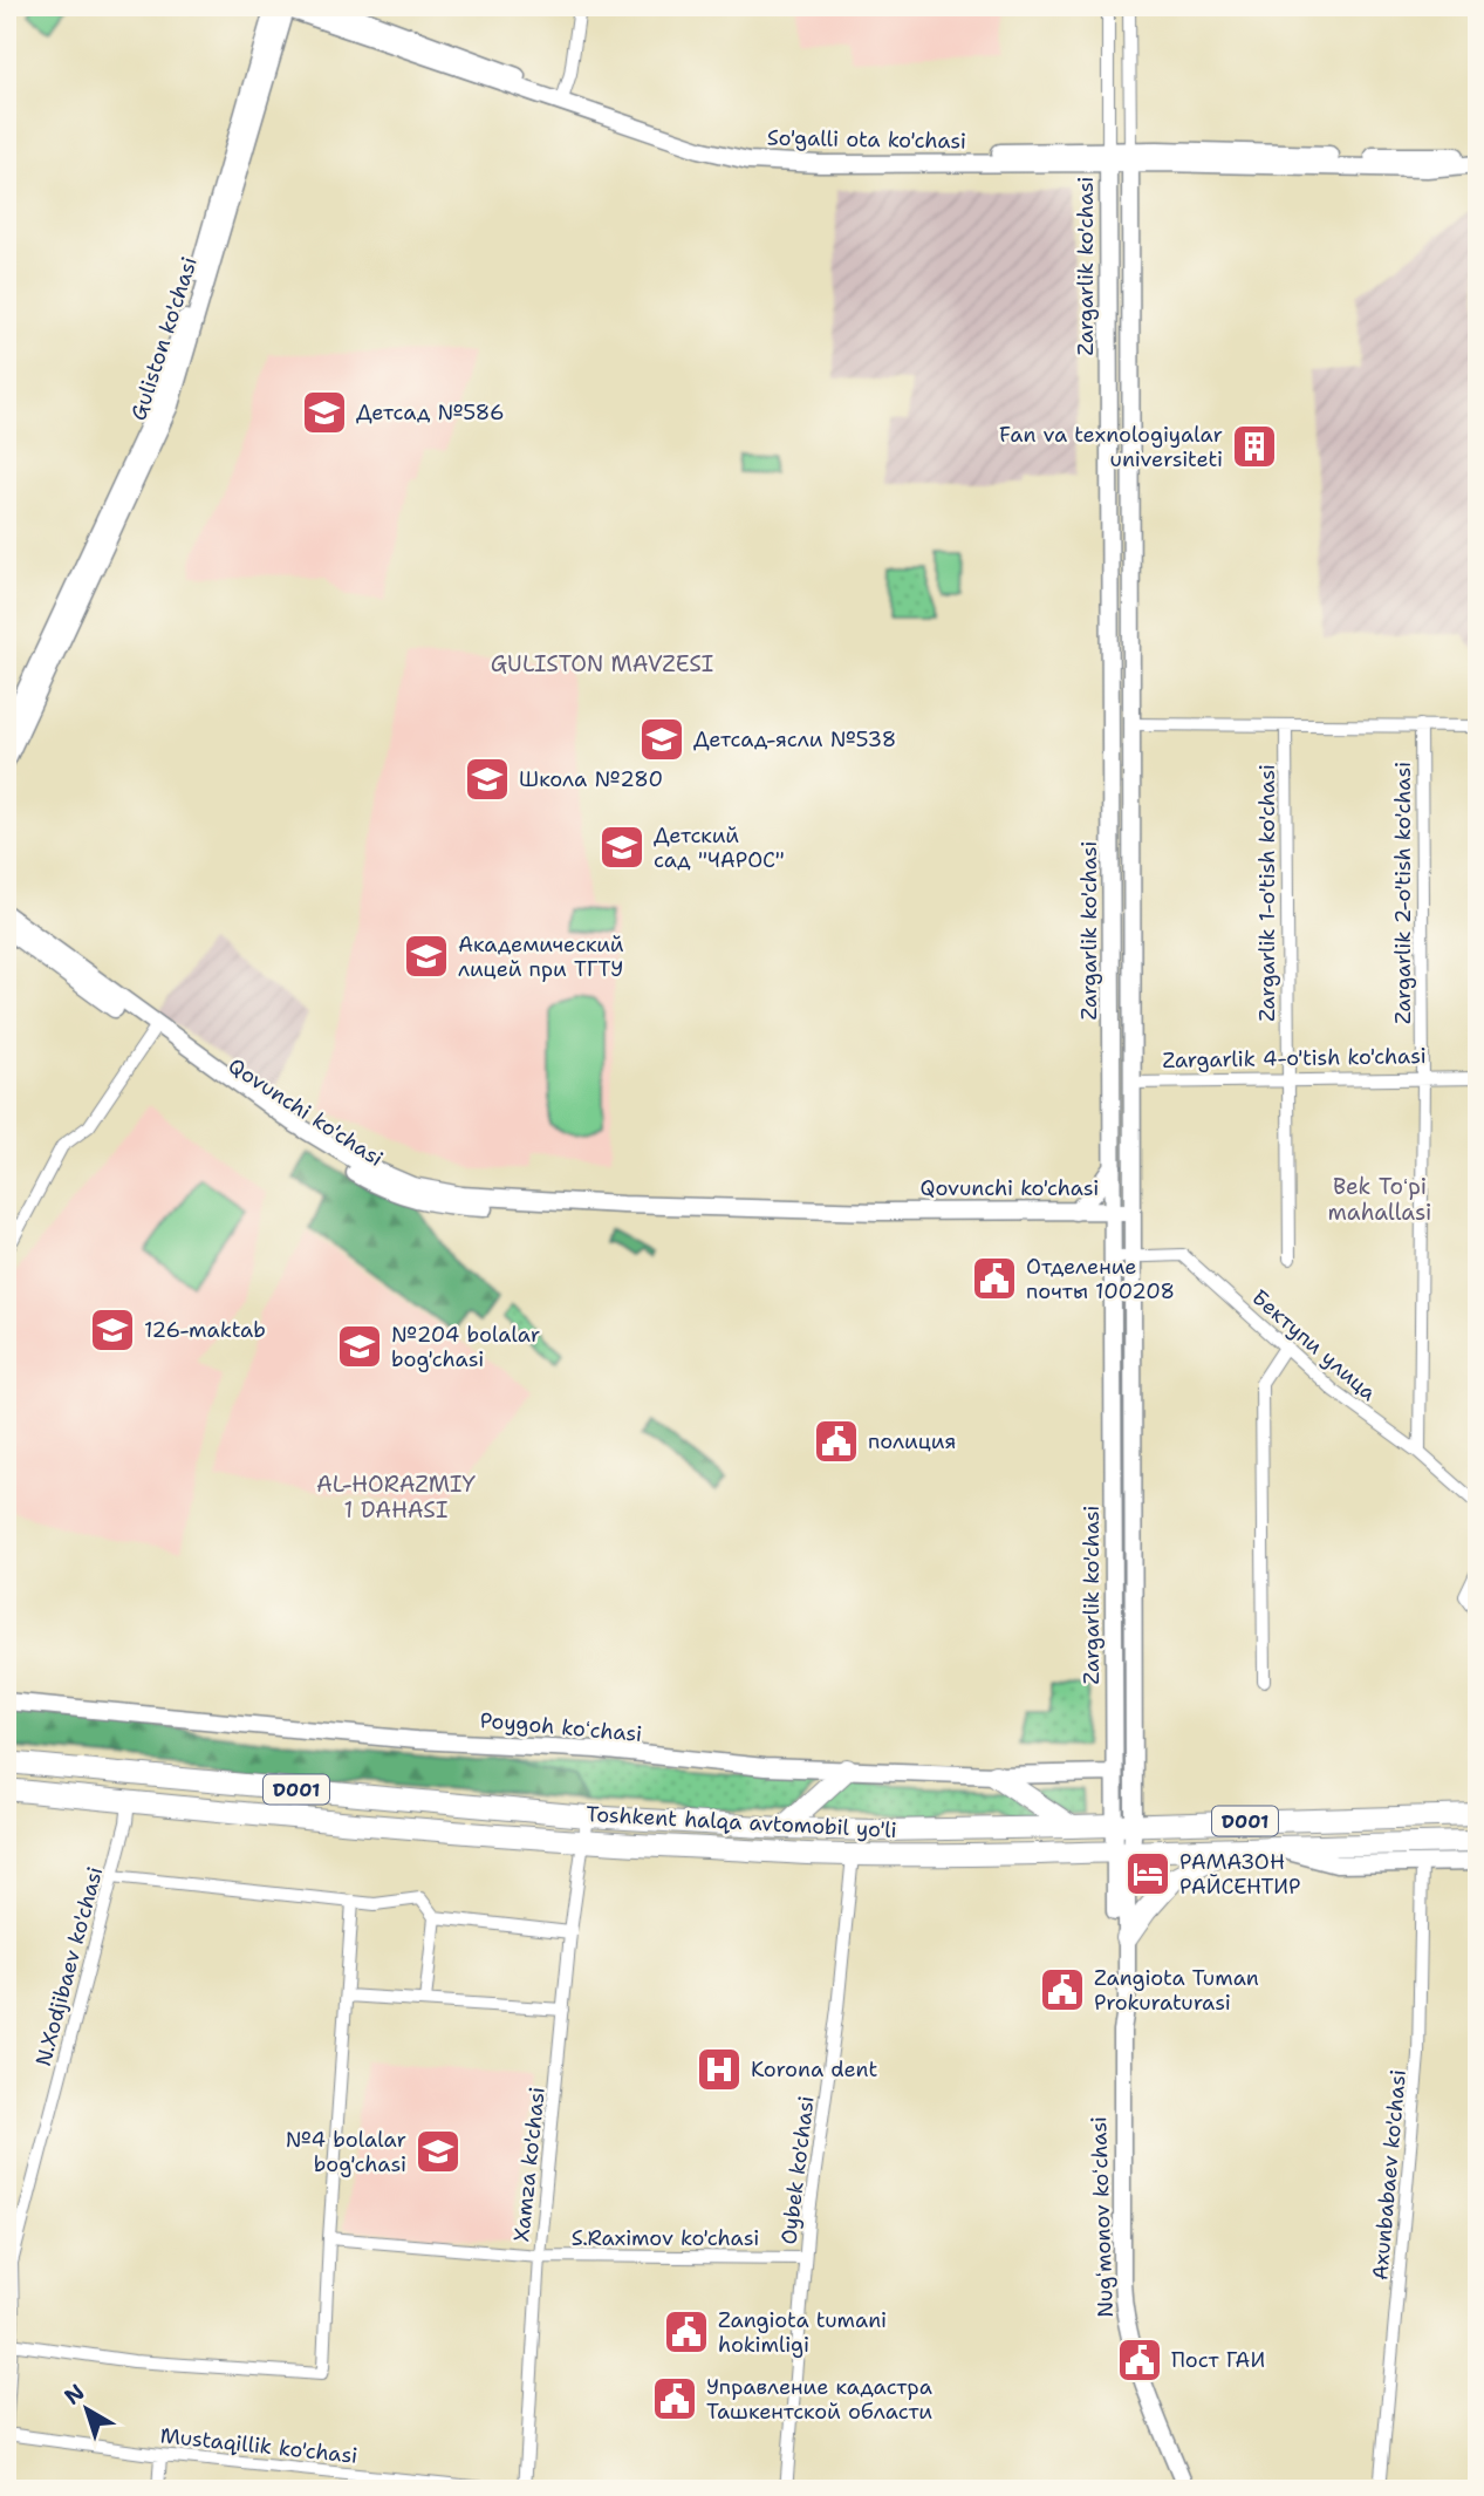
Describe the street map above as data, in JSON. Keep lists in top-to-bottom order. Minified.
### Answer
{"streets":{"highway":["D001","Toshkent halqa avtomobil yo'li"],"main road":["So'galli ota ko'chasi","Zargarlik ko'chasi","Guliston ko'chasi","Zargarlik 4-o'tish ko'chasi","Qovunchi ko'chasi","Poygoh koʻchasi","Nugʻmonov koʻchasi"],"street":["Zargarlik 1-o'tish ko'chasi","Zargarlik 2-o'tish ko'chasi","Бектупи улица","N.Xodjibaev ko'chasi","Xamza ko'chasi","Oybek ko'chasi","Axunbabaev ko'chasi","S.Raximov ko'chasi","Mustaqillik ko'chasi"]},"crossings":[["So'galli ota ko'chasi","Zargarlik ko'chasi"],["So'galli ota ko'chasi","Guliston ko'chasi"],["Zargarlik ko'chasi","Zargarlik 4-o'tish ko'chasi"],["Zargarlik ko'chasi","Qovunchi ko'chasi"],["Zargarlik ko'chasi","Бектупи улица"],["Zargarlik ko'chasi","Poygoh koʻchasi"],["Zargarlik ko'chasi","Toshkent halqa avtomobil yo'li"],["Zargarlik ko'chasi","Nugʻmonov koʻchasi"],["Zargarlik 1-o'tish ko'chasi","Zargarlik 4-o'tish ko'chasi"],["Zargarlik 2-o'tish ko'chasi","Zargarlik 4-o'tish ko'chasi"],["Zargarlik 2-o'tish ko'chasi","Бектупи улица"],["Toshkent halqa avtomobil yo'li","N.Xodjibaev ko'chasi"],["Toshkent halqa avtomobil yo'li","Xamza ko'chasi"],["Toshkent halqa avtomobil yo'li","Oybek ko'chasi"],["Toshkent halqa avtomobil yo'li","Nugʻmonov koʻchasi"],["N.Xodjibaev ko'chasi","Mustaqillik ko'chasi"],["Xamza ko'chasi","S.Raximov ko'chasi"],["Oybek ko'chasi","S.Raximov ko'chasi"]],"districts":["GULISTON MAVZESI","Bek Toʻpi mahallasi","AL-HORAZMIY 1 DAHASI"],"places":{"school or university":["Детсад №586","Детсад-ясли №538","Школа №280","Детский сад \"ЧАРОС\"","Академический лицей при ТГТУ","126-maktab","№204 bolalar bog'chasi","№4 bolalar bog'chasi"],"building":["Fan va texnologiyalar universiteti"],"public building":["Отделение почты 100208","полиция","Zangiota Tuman Prokuraturasi","Zangiota tumani hokimligi","Пост ГАИ","Управление кадастра Ташкентской области"],"hotel":["РАМАЗОН РАЙСЕНТИР"],"hospital":["Korona dent"]},"north":"top left"}
